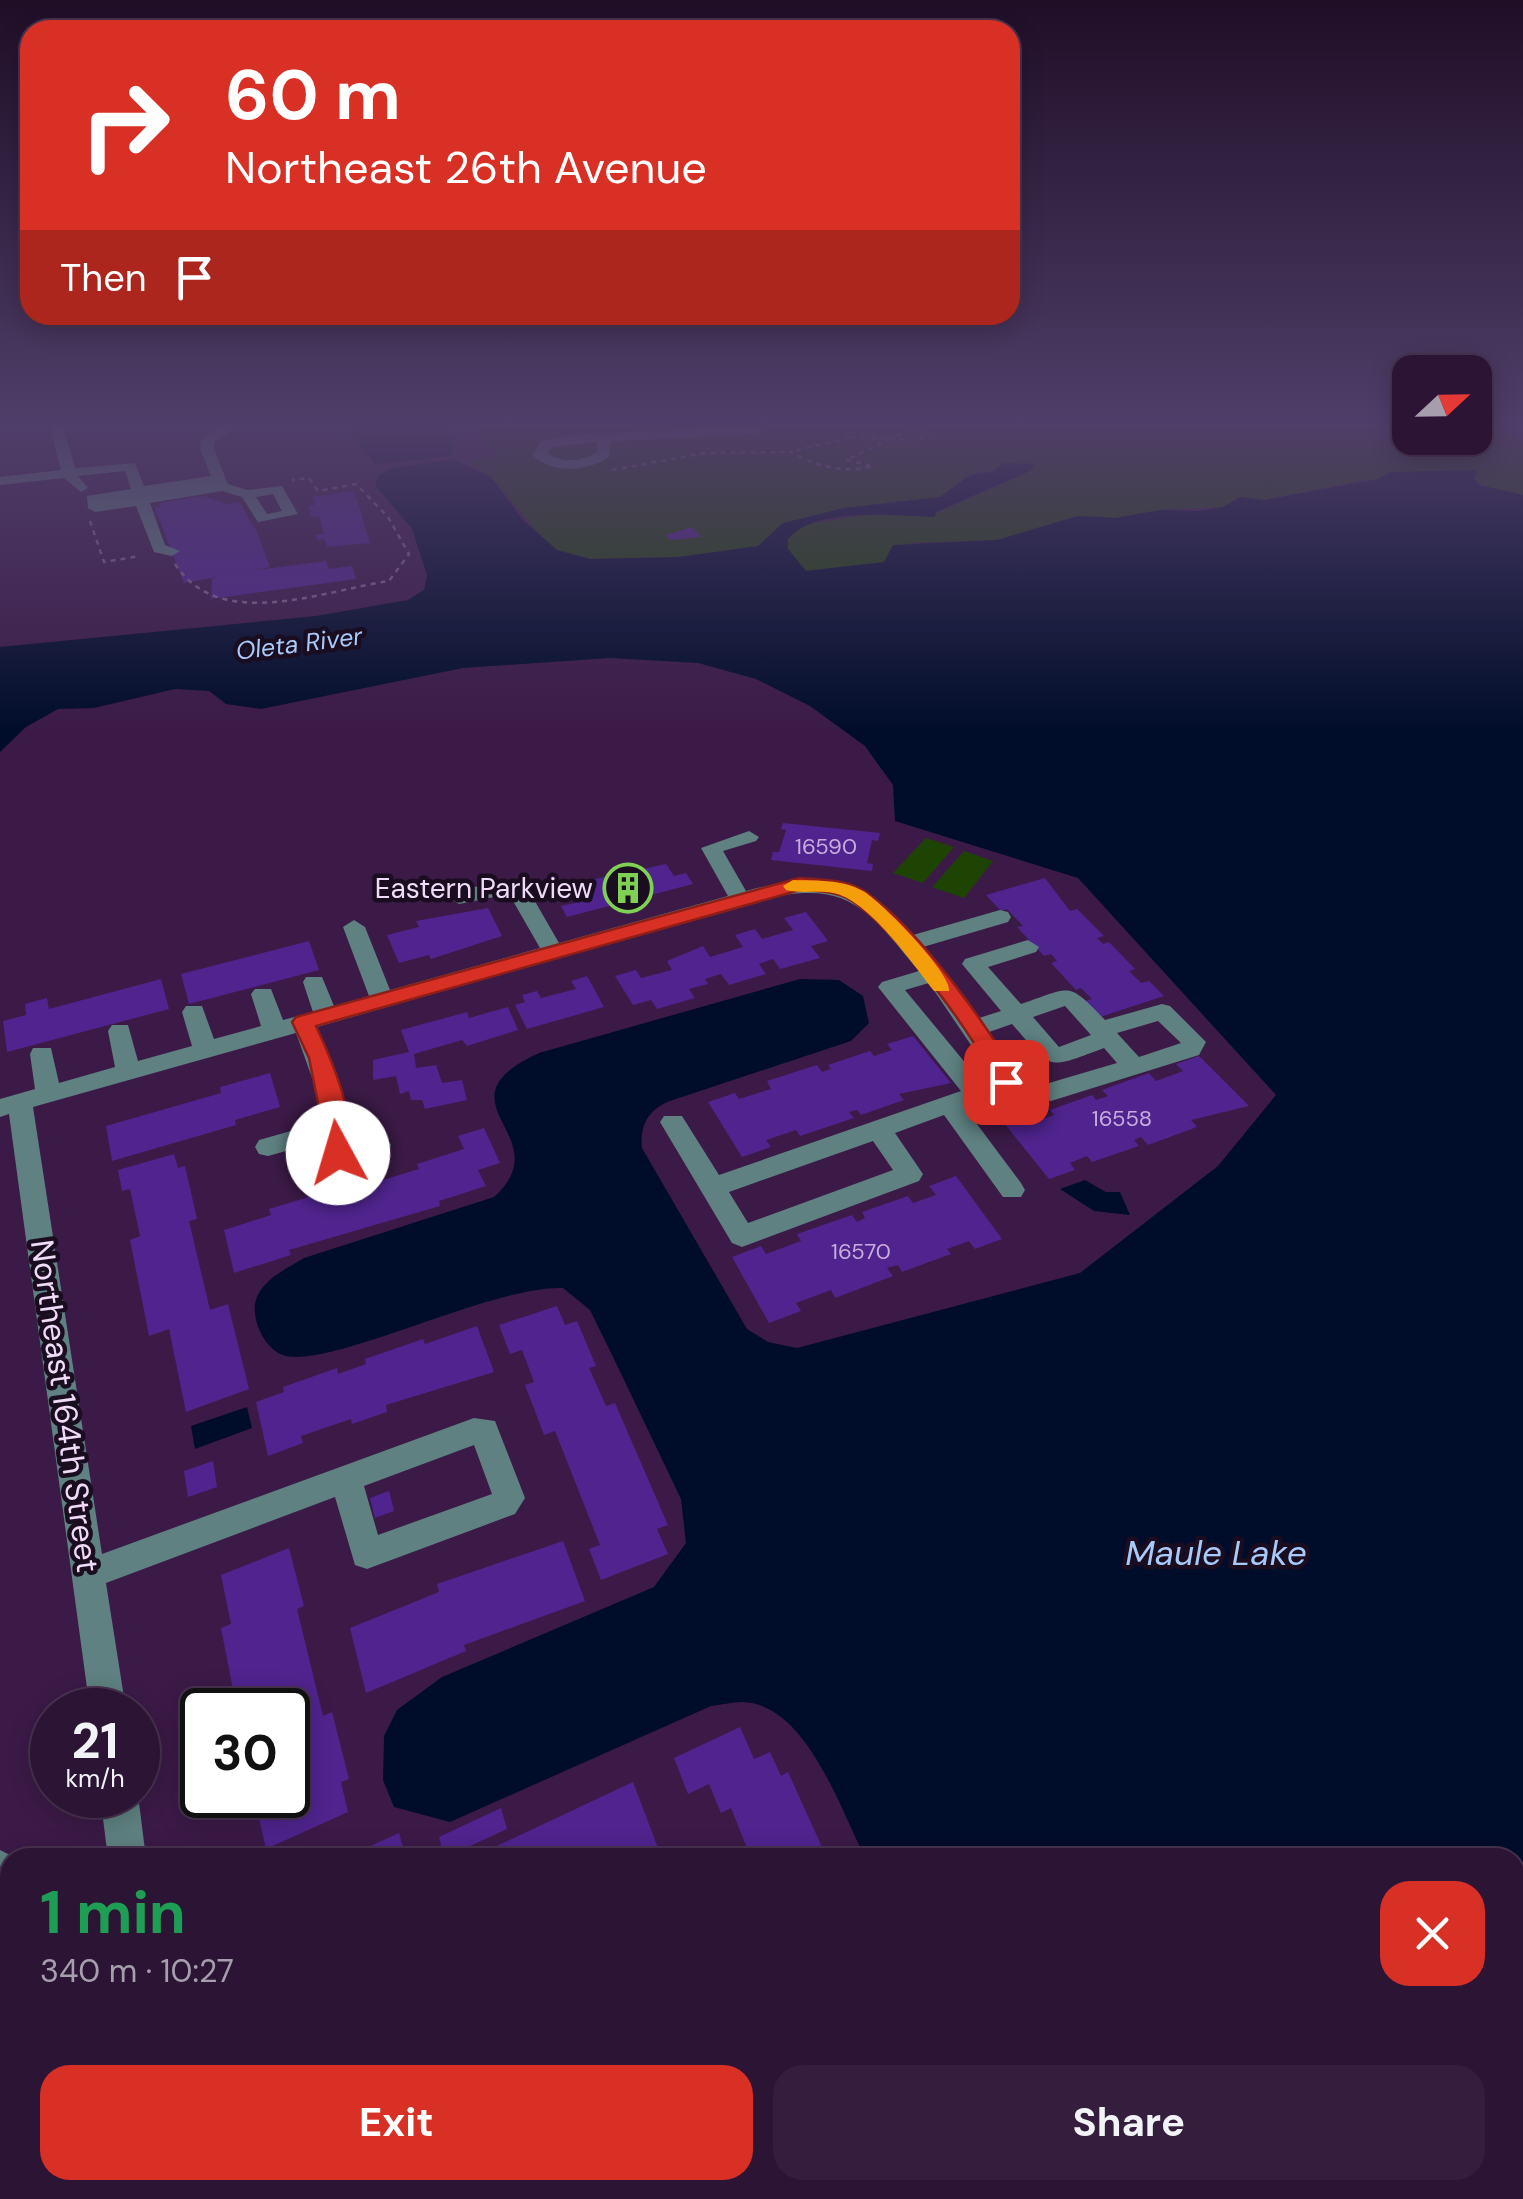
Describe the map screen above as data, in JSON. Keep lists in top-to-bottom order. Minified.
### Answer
{"streets":{"street":["Northeast 164th Street"]},"water":["Oleta River","Maule Lake"],"places":{"building":["Eastern Parkview"]},"house_numbers":["16590","16558","16570"],"north":"right","page":{"turn":["60 m","Northeast 26th Avenue"],"then":"Then","speed":"21 km/h","limit":"30","heading":["1 min","340 m · 10:27"],"buttons":["Exit","Share"]}}
